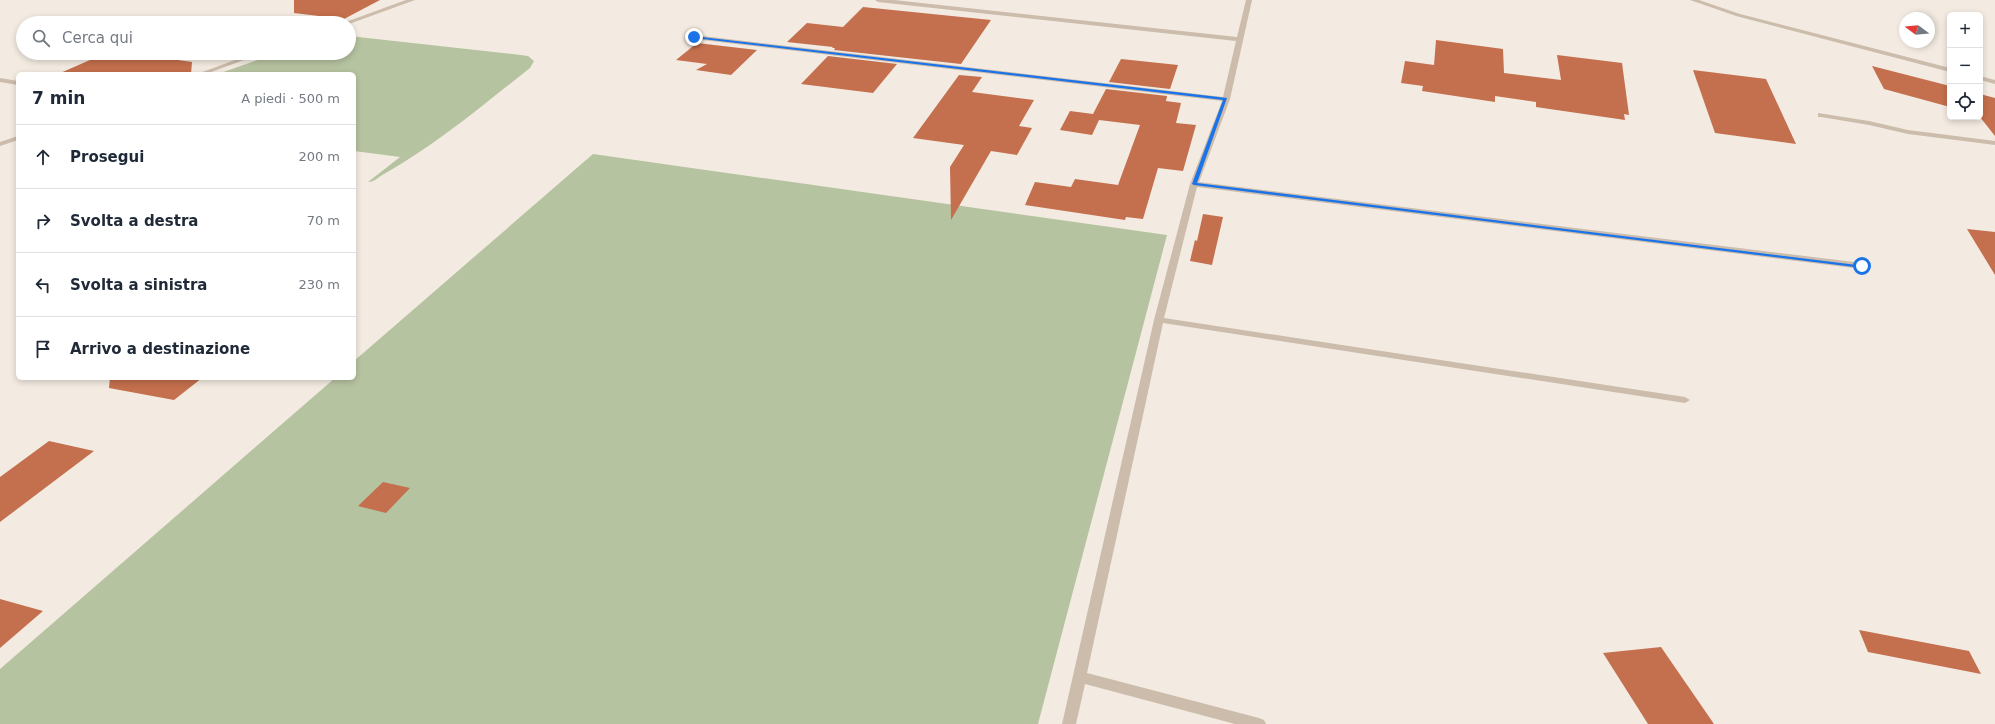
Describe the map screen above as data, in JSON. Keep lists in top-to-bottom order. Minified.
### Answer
{"north":"left","page":{"map_buttons":["+","−"],"search":"Cerca qui","heading":["7 min","A piedi · 500 m"],"list":[["Prosegui","200 m"],["Svolta a destra","70 m"],["Svolta a sinistra","230 m"],"Arrivo a destinazione"]}}
